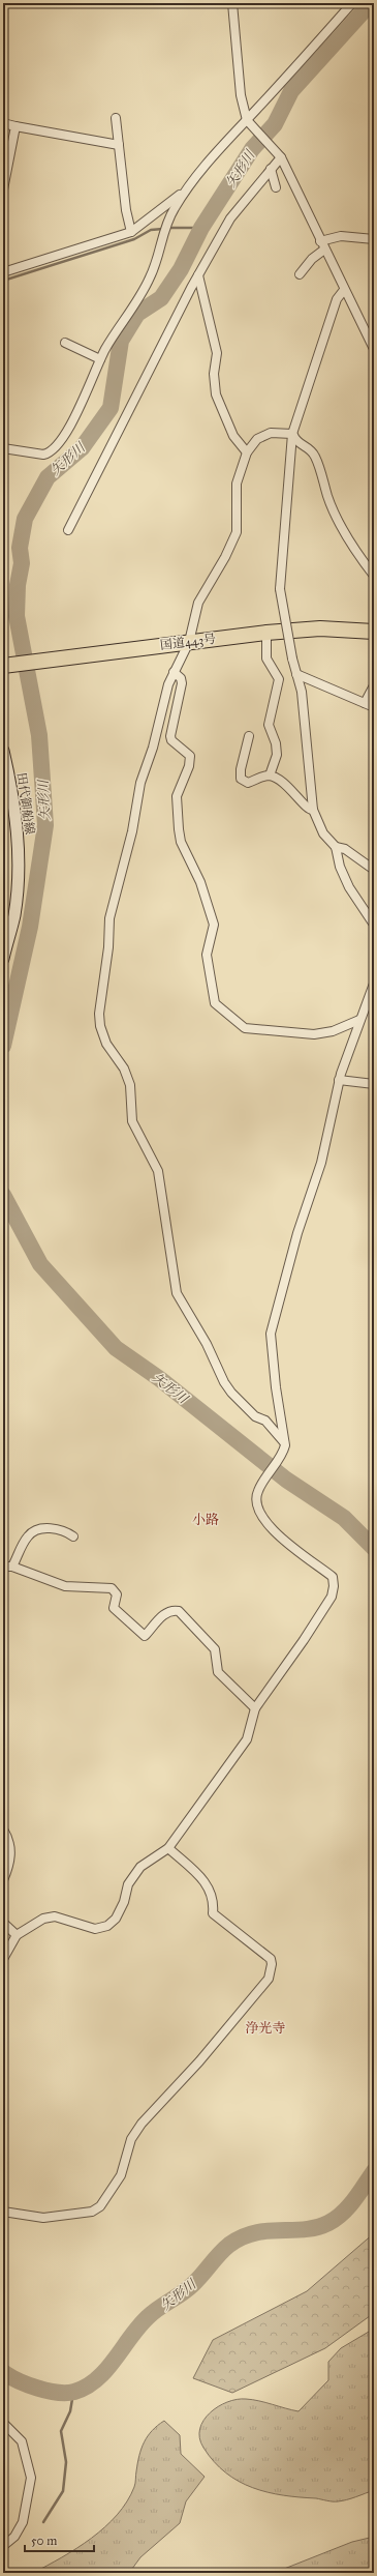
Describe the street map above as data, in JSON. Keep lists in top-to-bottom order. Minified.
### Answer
{"streets":{"highway":["国道443号"],"main road":["田代御船線"]},"districts":["小路","浄光寺"],"water":["矢形川"],"scale_bar":"50 m"}
